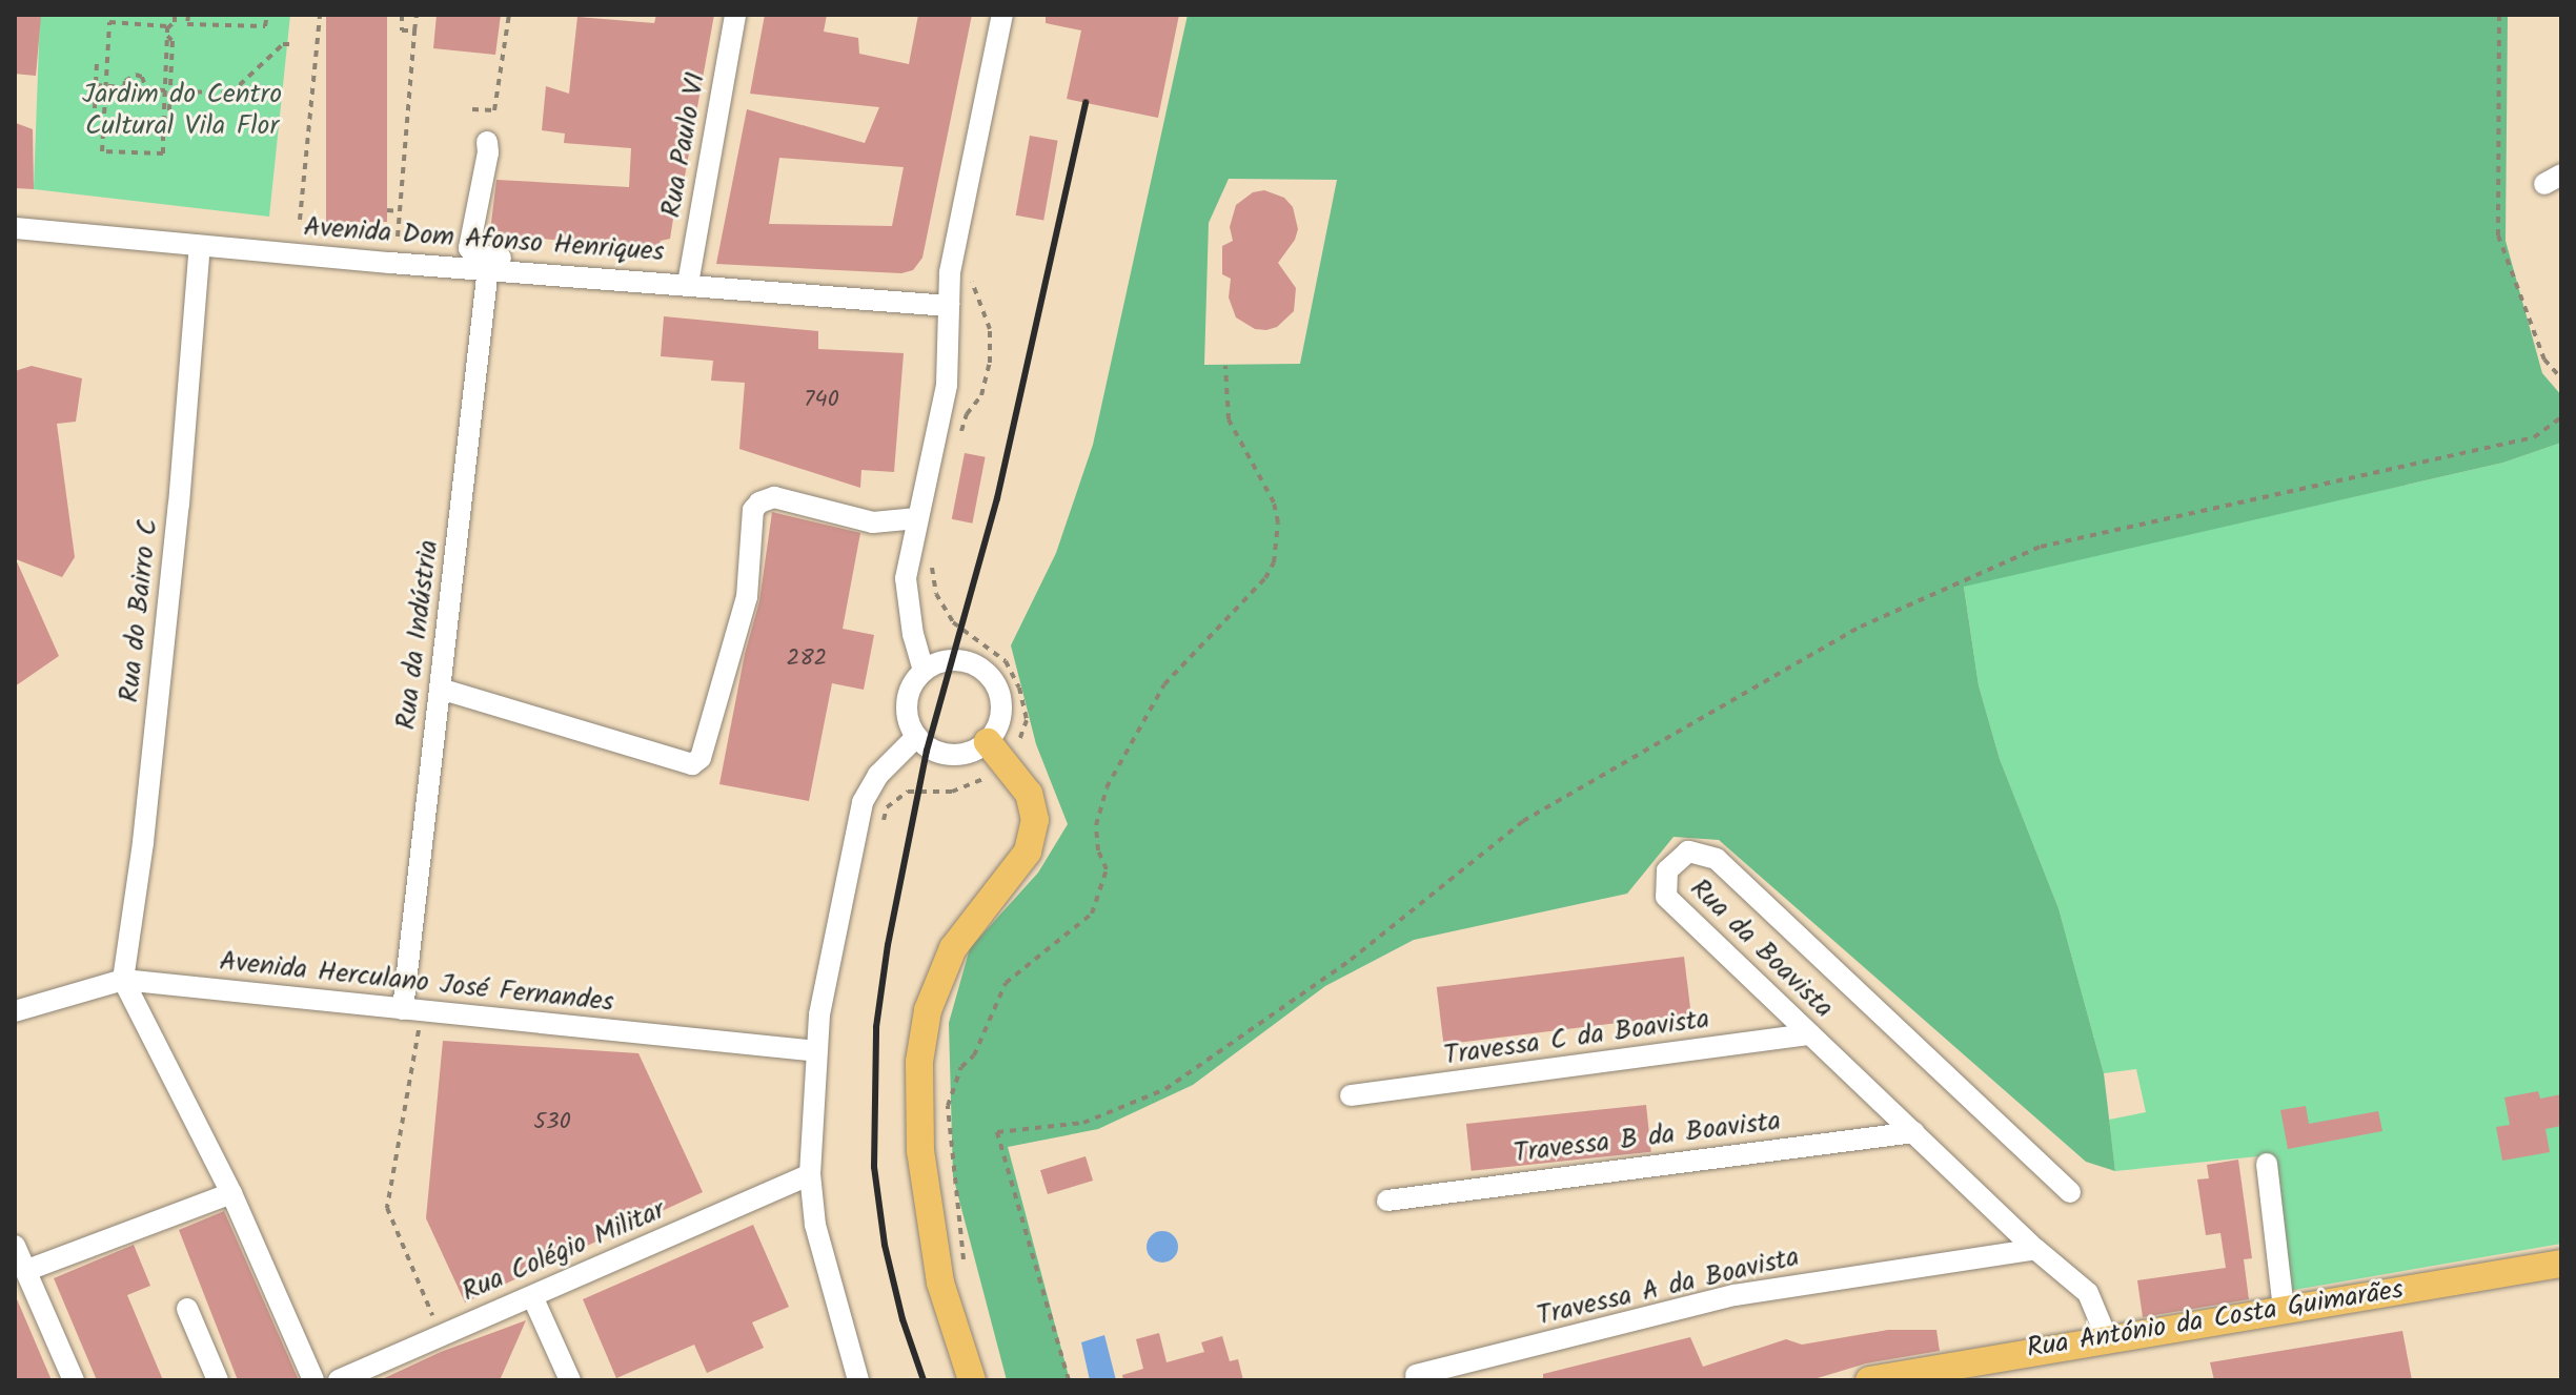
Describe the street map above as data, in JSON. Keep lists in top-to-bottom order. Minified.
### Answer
{"streets":{"main road":["Rua António da Costa Guimarães"],"street":["Rua Paulo VI","Avenida Dom Afonso Henriques","Rua do Bairro C","Rua da Indústria","Rua da Boavista","Avenida Herculano José Fernandes","Travessa C da Boavista","Travessa B da Boavista","Rua Colégio Militar","Travessa A da Boavista"]},"crossings":[["Rua Paulo VI","Avenida Dom Afonso Henriques"],["Avenida Dom Afonso Henriques","Rua do Bairro C"],["Avenida Dom Afonso Henriques","Rua da Indústria"],["Rua do Bairro C","Avenida Herculano José Fernandes"],["Rua da Indústria","Avenida Herculano José Fernandes"],["Rua da Boavista","Travessa C da Boavista"],["Rua da Boavista","Travessa B da Boavista"],["Rua da Boavista","Travessa A da Boavista"],["Rua da Boavista","Rua António da Costa Guimarães"]],"parks":["Jardim do Centro Cultural Vila Flor"],"house_numbers":["740","282","530"]}
